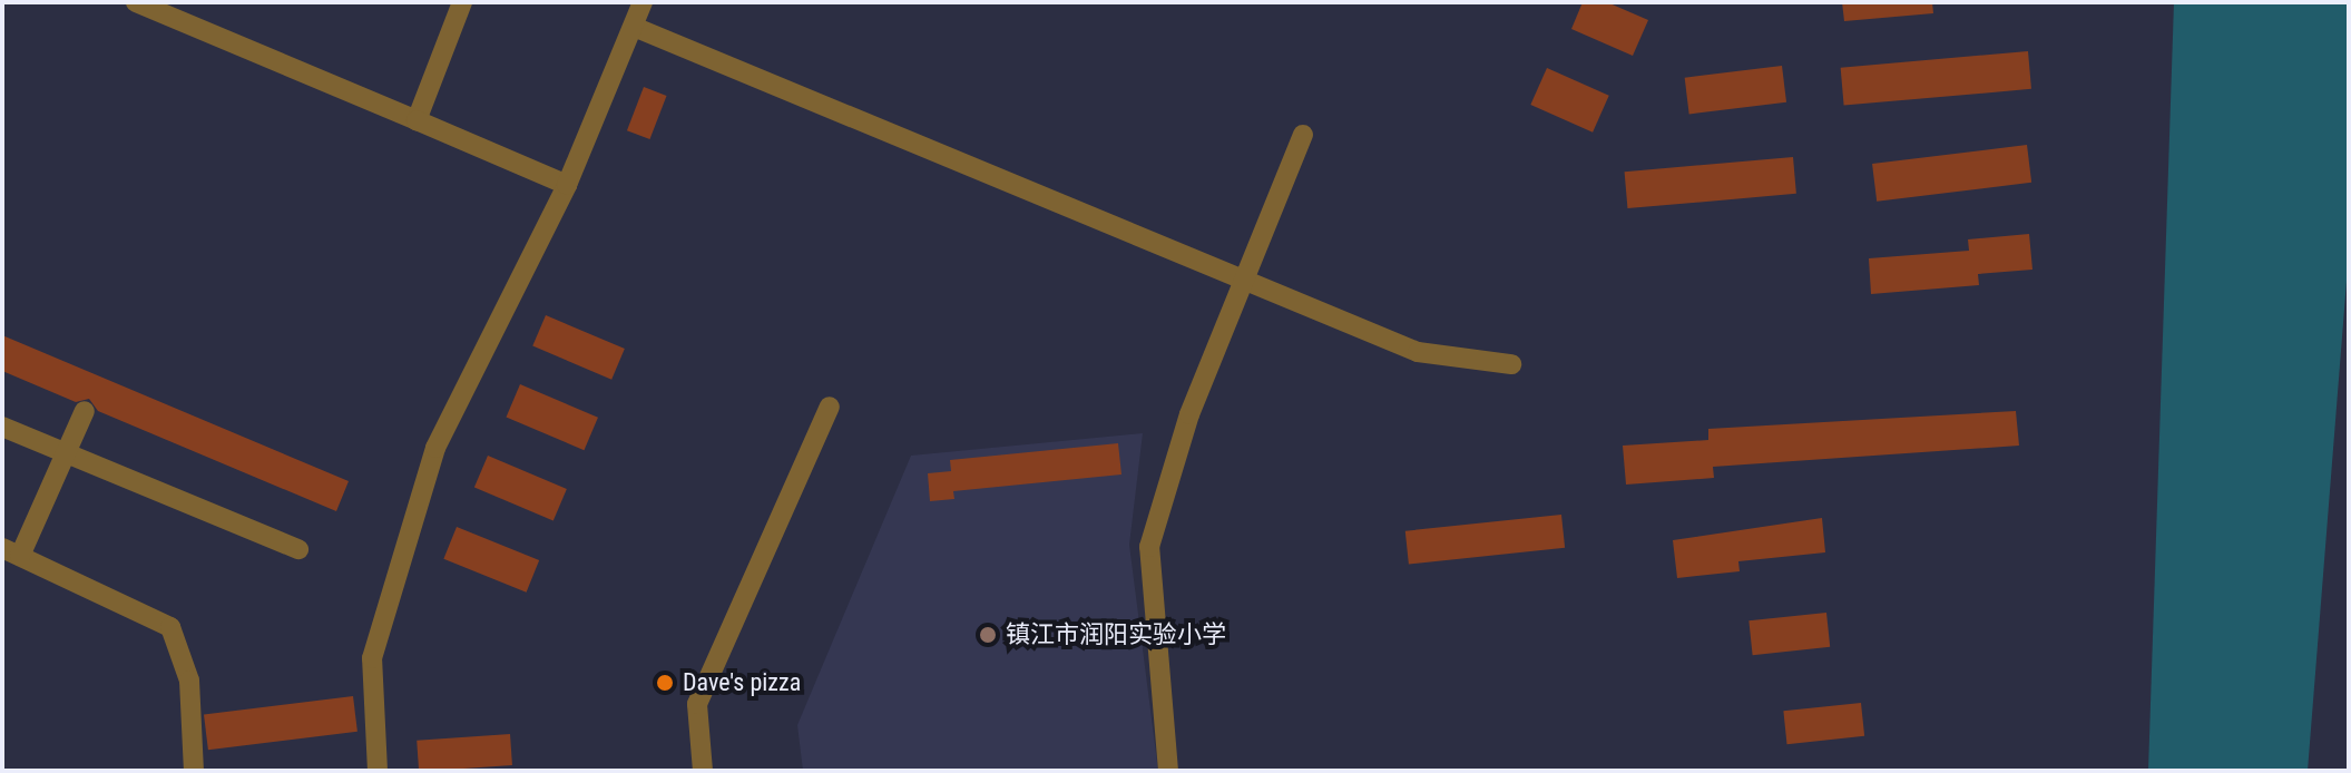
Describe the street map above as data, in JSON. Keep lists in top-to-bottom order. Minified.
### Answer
{"places":["镇江市润阳实验小学","Dave's pizza"]}
